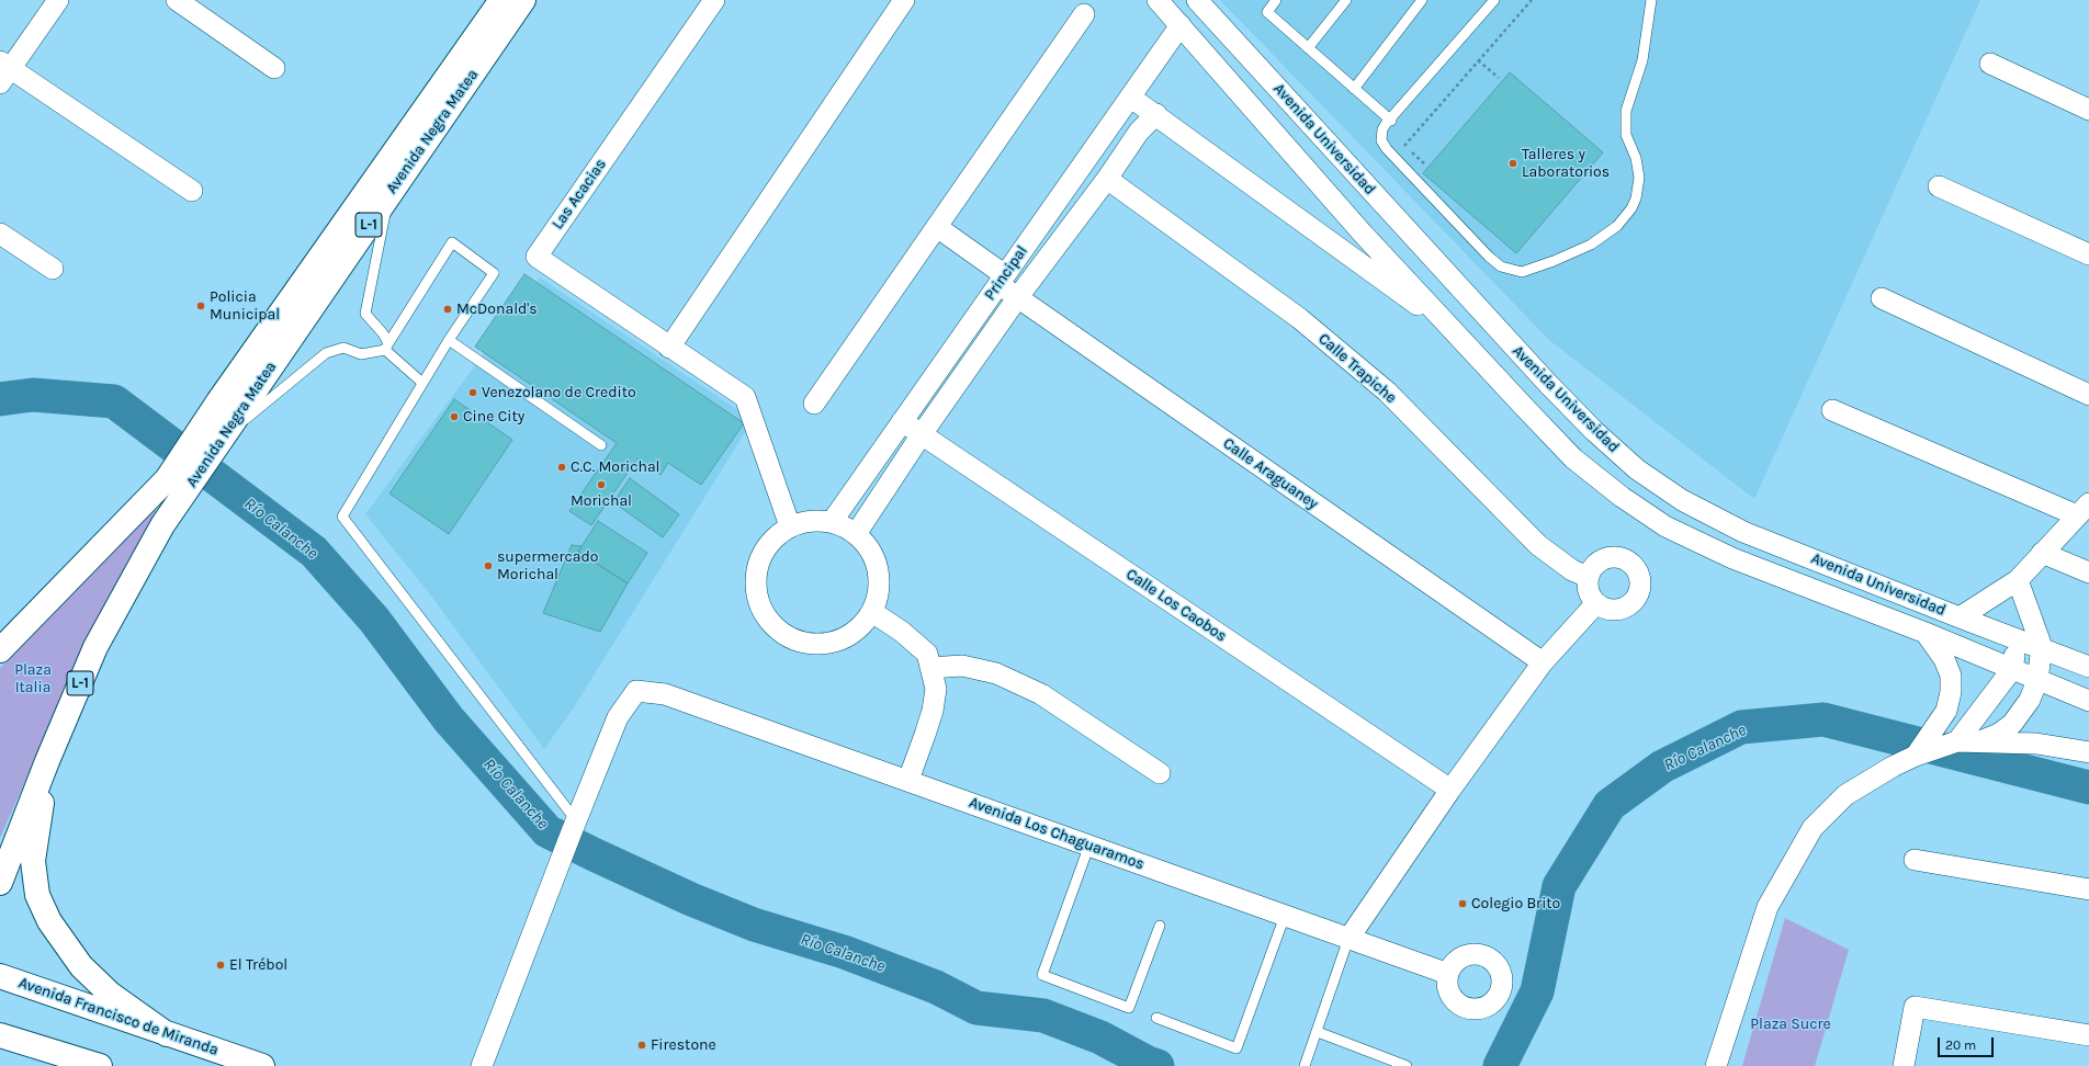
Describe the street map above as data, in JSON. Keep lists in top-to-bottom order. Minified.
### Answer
{"streets":{"main road":["Avenida Negra Matea","L-1","Avenida Francisco de Miranda"],"street":["Avenida Universidad","Las Acacias","Principal","Calle Trapiche","Calle Araguaney","Calle Los Caobos","Avenida Los Chaguaramos"]},"crossings":[["Avenida Universidad","Principal"],["Las Acacias","Principal"],["Principal","Calle Trapiche"],["Principal","Calle Araguaney"],["Principal","Calle Los Caobos"]],"water":["Río Calanche"],"parks":["Plaza Italia","Plaza Sucre"],"places":["Talleres y Laboratorios","Policia Municipal","McDonald's","Venezolano de Credito","Cine City","C.C. Morichal","Morichal","supermercado Morichal","Colegio Brito","El Trébol","Firestone"],"scale_bar":"20 m"}
